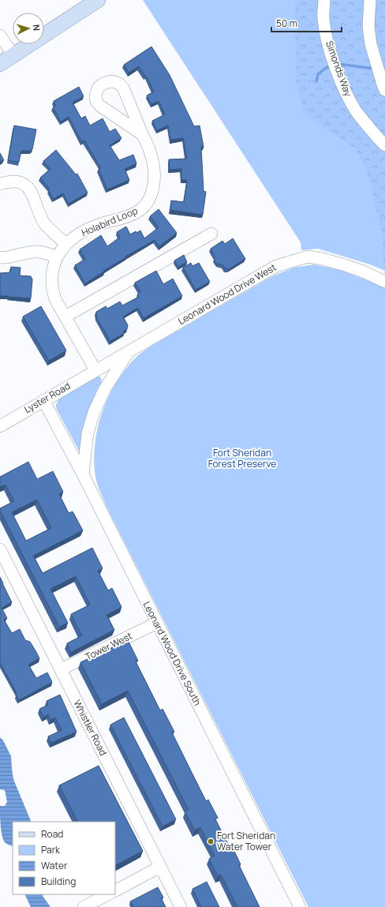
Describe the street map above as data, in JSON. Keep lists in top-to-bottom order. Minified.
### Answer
{"streets":{"street":["Simonds Way","Holabird Loop","Leonard Wood Drive West","Lyster Road","Tower West","Leonard Wood Drive South","Whistler Road"]},"crossings":[["Holabird Loop","Leonard Wood Drive West"],["Holabird Loop","Lyster Road"],["Leonard Wood Drive West","Lyster Road"],["Lyster Road","Leonard Wood Drive South"],["Tower West","Leonard Wood Drive South"],["Tower West","Whistler Road"]],"parks":["Fort Sheridan Forest Preserve"],"places":["Fort Sheridan Water Tower"],"legend":["Road","Park","Water","Building"],"scale_bar":"50 m","north":"right"}
